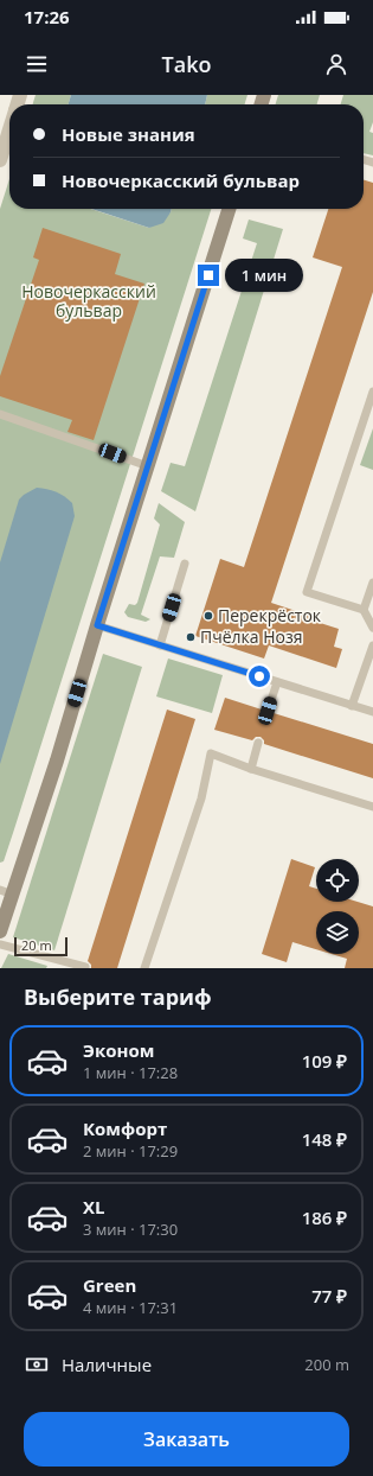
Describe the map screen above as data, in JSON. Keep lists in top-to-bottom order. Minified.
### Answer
{"parks":["Новочеркасский бульвар"],"places":["Перекрёсток","Пчёлка Нозя"],"scale_bar":"20 m","page":{"status":"17:26","header":"Tako","banner":["Новые знания","Новочеркасский бульвар"],"bubble":"1 мин","scale":"20 m","heading":"Выберите тариф","list":[{"name":"Эконом","note":"1 мин · 17:28","value":"109 ₽"},{"name":"Комфорт","note":"2 мин · 17:29","value":"148 ₽"},{"name":"XL","note":"3 мин · 17:30","value":"186 ₽"},{"name":"Green","note":"4 мин · 17:31","value":"77 ₽"}],"pay":["Наличные","200 m"],"buttons":"Заказать"}}
